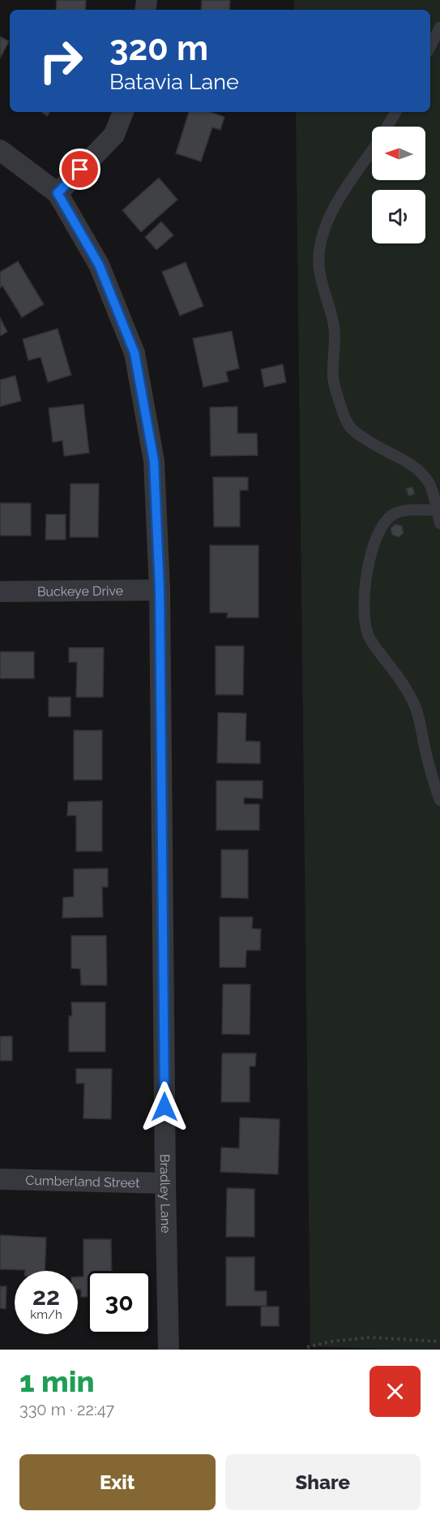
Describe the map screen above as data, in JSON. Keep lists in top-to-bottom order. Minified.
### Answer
{"streets":{"street":["Buckeye Drive","Cumberland Street","Bradley Lane"]},"crossings":[["Buckeye Drive","Bradley Lane"],["Cumberland Street","Bradley Lane"]],"north":"left","page":{"turn":["320 m","Batavia Lane"],"speed":"22 km/h","limit":"30","heading":["1 min","330 m · 22:47"],"buttons":["Exit","Share"]}}
